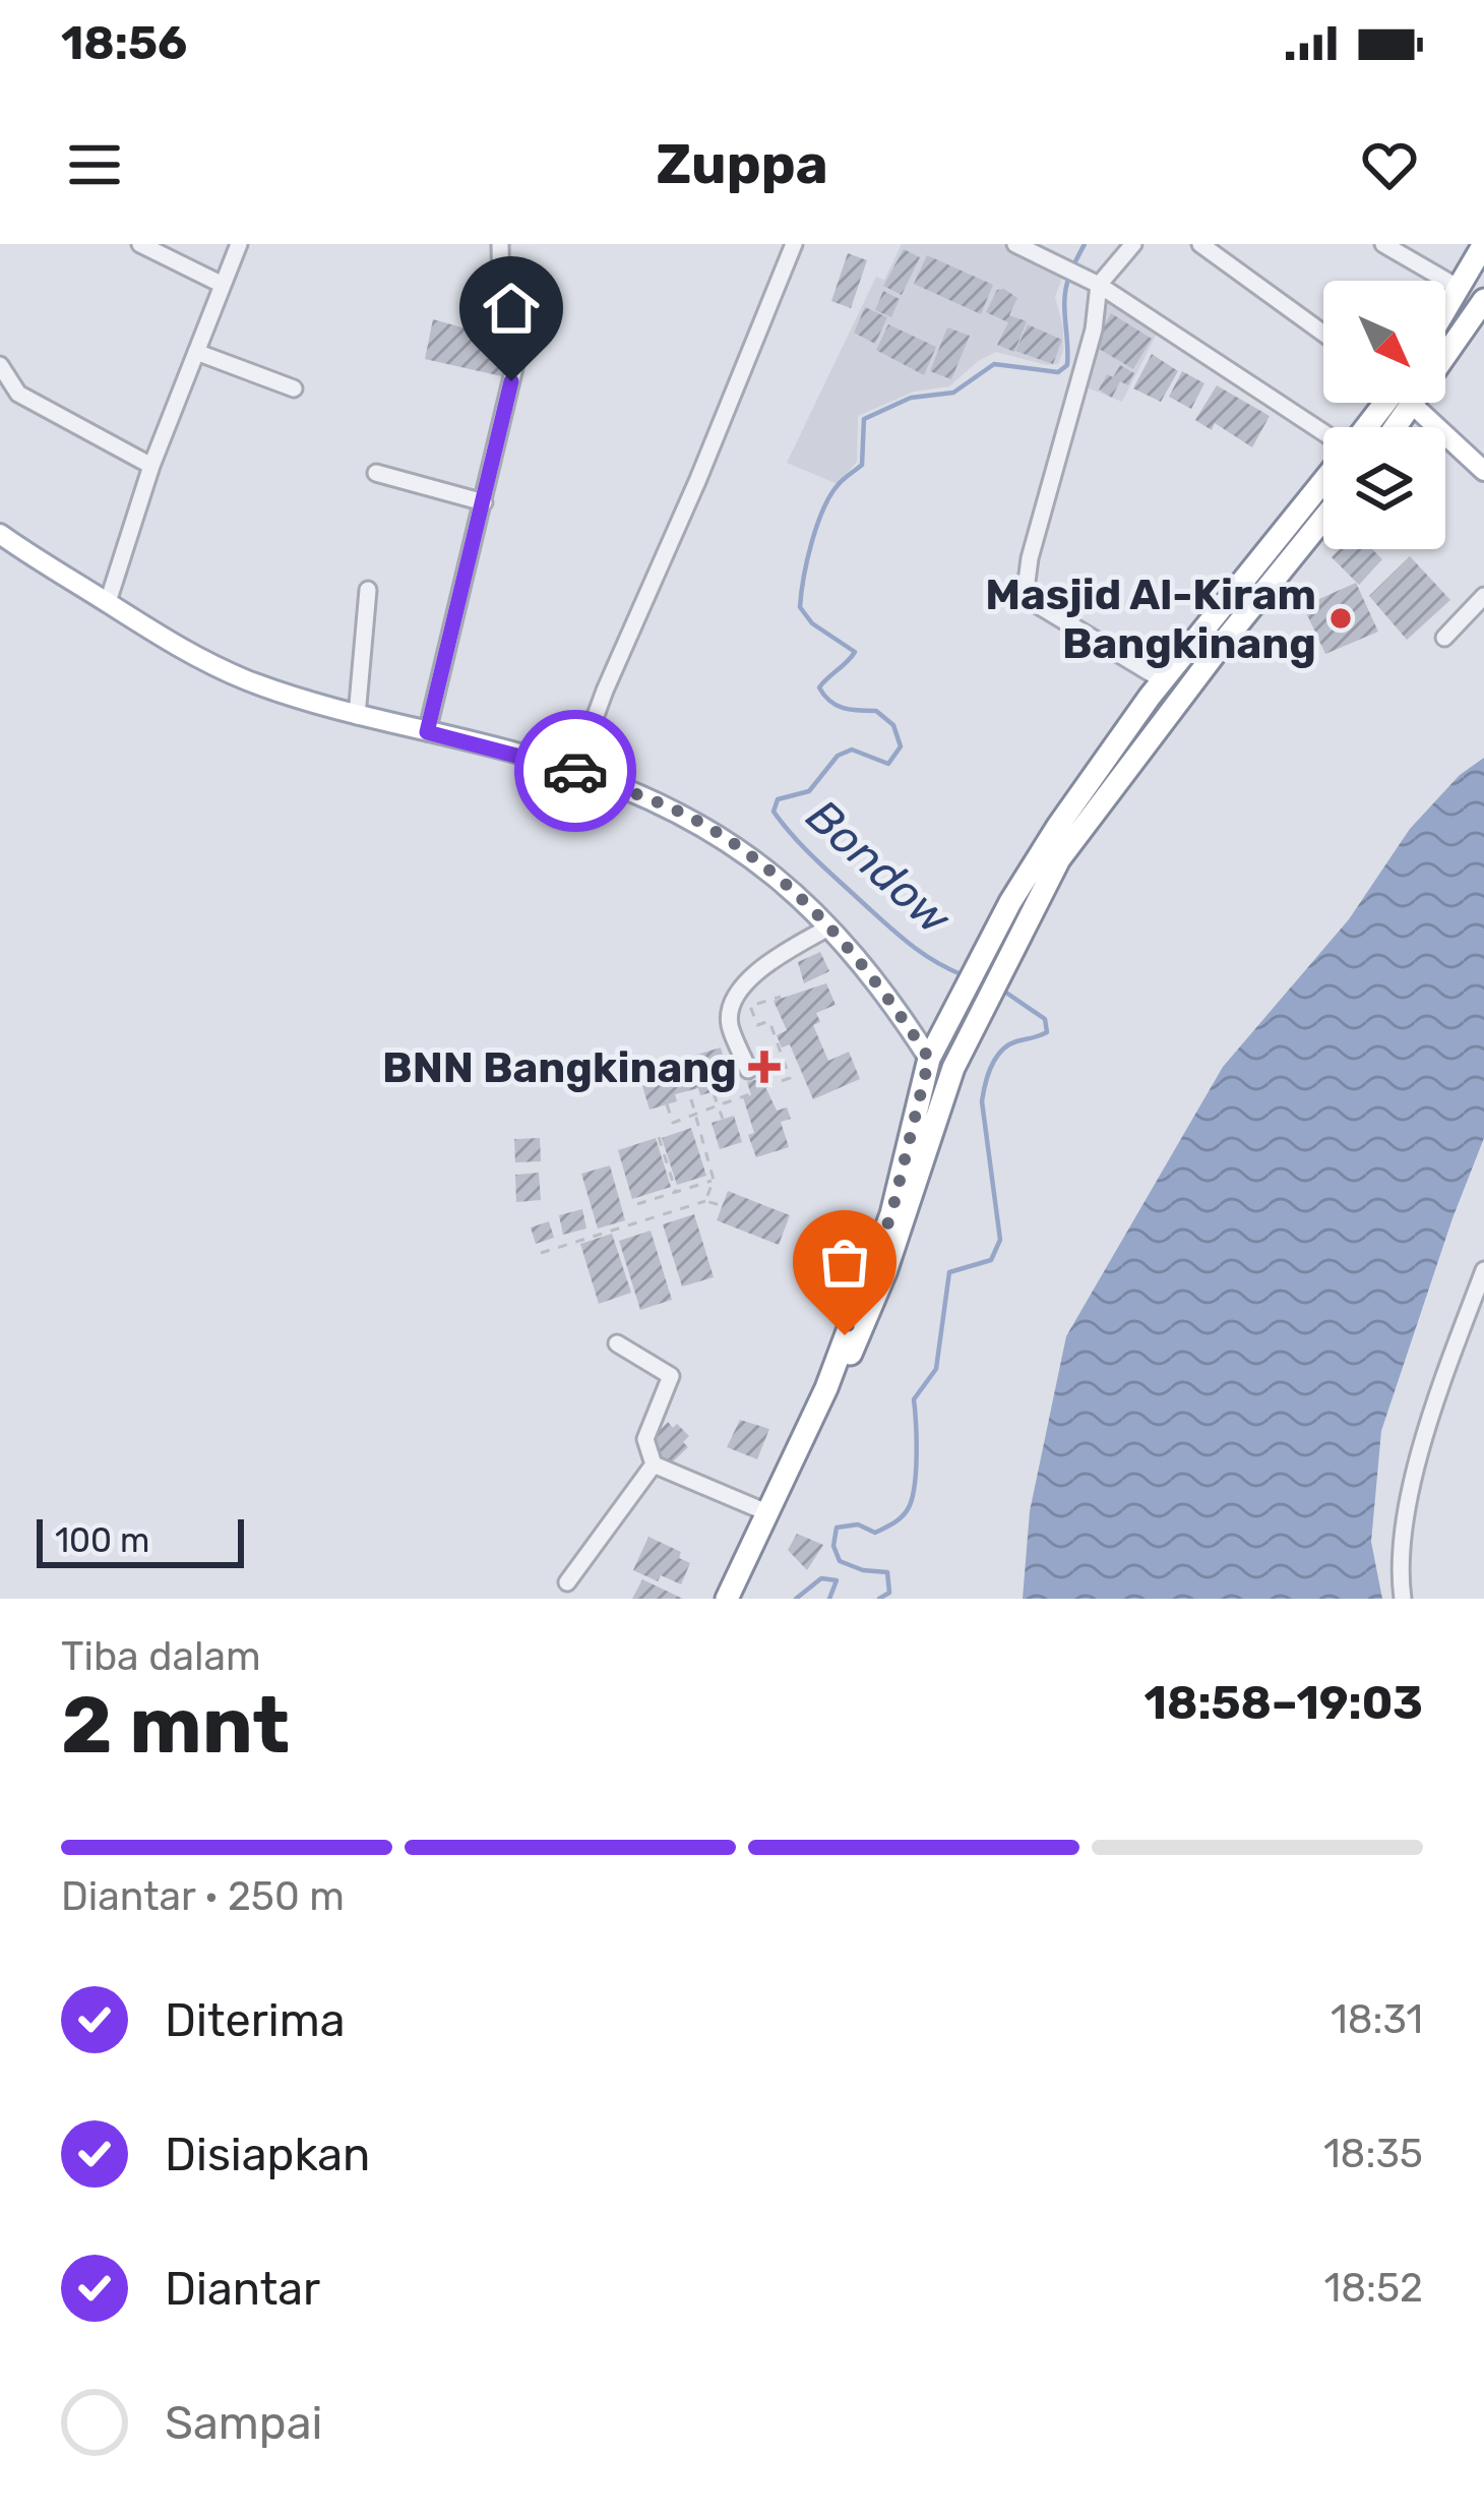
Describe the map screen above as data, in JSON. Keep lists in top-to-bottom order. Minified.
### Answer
{"water":["Bondow"],"places":{"other":["Masjid Al-Kiram Bangkinang"],"health":["BNN Bangkinang"]},"scale_bar":"100 m","north":"bottom right","page":{"status":"18:56","header":"Zuppa","scale":"100 m","heading":["2 mnt","Tiba dalam","18:58–19:03"],"bar":"Diantar · 250 m","list":[["Diterima","18:31"],["Disiapkan","18:35"],["Diantar","18:52"],"Sampai"]}}
